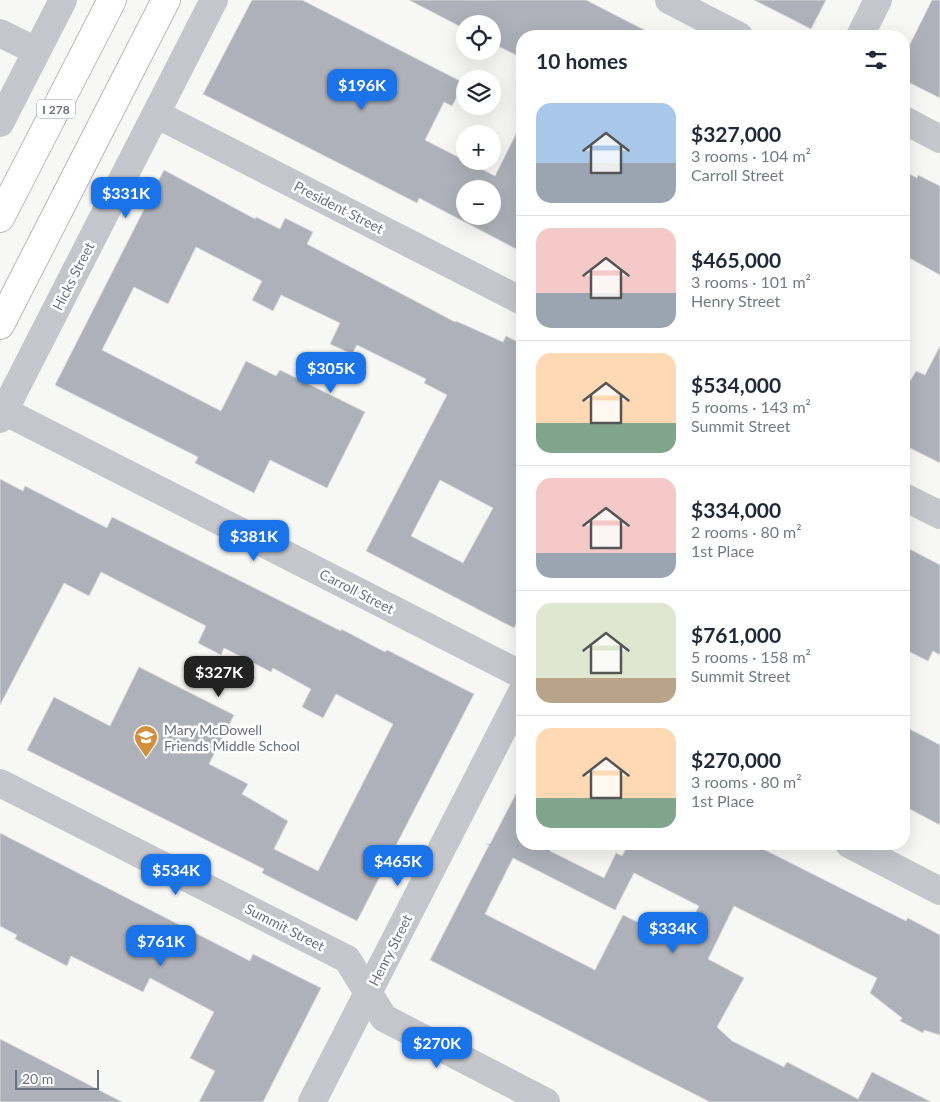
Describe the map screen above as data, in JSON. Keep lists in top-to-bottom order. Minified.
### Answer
{"streets":{"highway":["I 278"],"street":["President Street","Hicks Street","Carroll Street","Summit Street","Henry Street"]},"crossings":[["President Street","Hicks Street"],["Hicks Street","Carroll Street"],["Summit Street","Henry Street"]],"places":{"school or university":["Mary McDowell Friends Middle School"]},"scale_bar":"20 m","page":{"map_buttons":["+","−"],"heading":"10 homes","price":["$196K","$331K","$305K","$381K","$327K","$465K","$534K","$334K","$761K","$270K"],"list":[{"name":"$327,000","note":"3 rooms · 104 m² · Carroll Street"},{"name":"$465,000","note":"3 rooms · 101 m² · Henry Street"},{"name":"$534,000","note":"5 rooms · 143 m² · Summit Street"},{"name":"$334,000","note":"2 rooms · 80 m² · 1st Place"},{"name":"$761,000","note":"5 rooms · 158 m² · Summit Street"},{"name":"$270,000","note":"3 rooms · 80 m² · 1st Place"}],"scale":"20 m"}}
